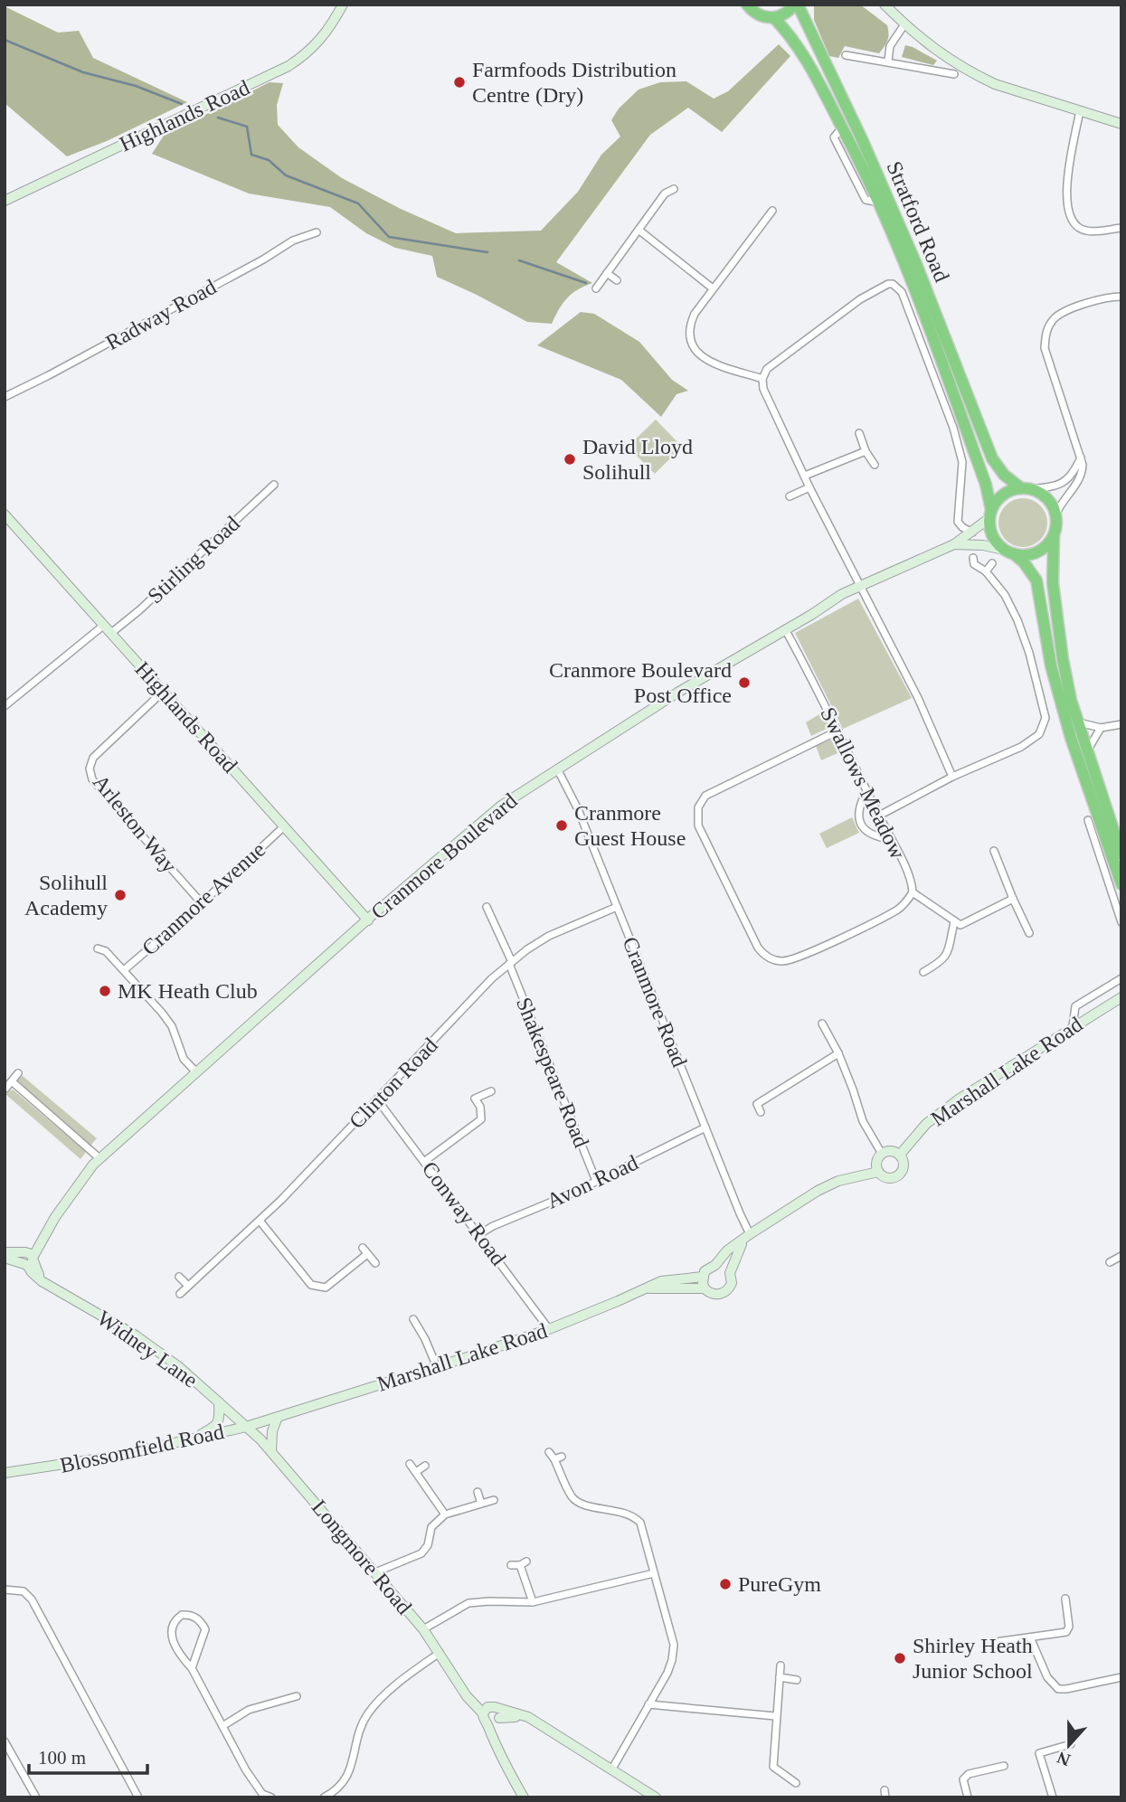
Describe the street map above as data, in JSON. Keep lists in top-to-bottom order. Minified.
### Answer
{"streets":{"highway":["Stratford Road"],"street":["Highlands Road","Radway Road","Stirling Road","Swallows Meadow","Arleston Way","Cranmore Boulevard","Cranmore Avenue","Cranmore Road","Marshall Lake Road","Shakespeare Road","Clinton Road","Avon Road","Conway Road","Widney Lane","Blossomfield Road","Longmore Road"]},"crossings":[["Highlands Road","Stirling Road"],["Highlands Road","Arleston Way"],["Highlands Road","Cranmore Boulevard"],["Highlands Road","Cranmore Avenue"],["Stratford Road","Cranmore Boulevard"],["Swallows Meadow","Cranmore Boulevard"],["Arleston Way","Cranmore Avenue"],["Cranmore Boulevard","Cranmore Road"],["Cranmore Boulevard","Widney Lane"],["Cranmore Road","Marshall Lake Road"],["Cranmore Road","Clinton Road"],["Cranmore Road","Avon Road"],["Marshall Lake Road","Conway Road"],["Marshall Lake Road","Blossomfield Road"],["Shakespeare Road","Clinton Road"],["Shakespeare Road","Avon Road"],["Clinton Road","Conway Road"],["Avon Road","Conway Road"],["Widney Lane","Blossomfield Road"],["Widney Lane","Longmore Road"],["Blossomfield Road","Longmore Road"]],"places":["Farmfoods Distribution Centre (Dry)","David Lloyd Solihull","Cranmore Boulevard Post Office","Cranmore Guest House","Solihull Academy","MK Heath Club","PureGym","Shirley Heath Junior School"],"scale_bar":"100 m","north":"bottom"}
